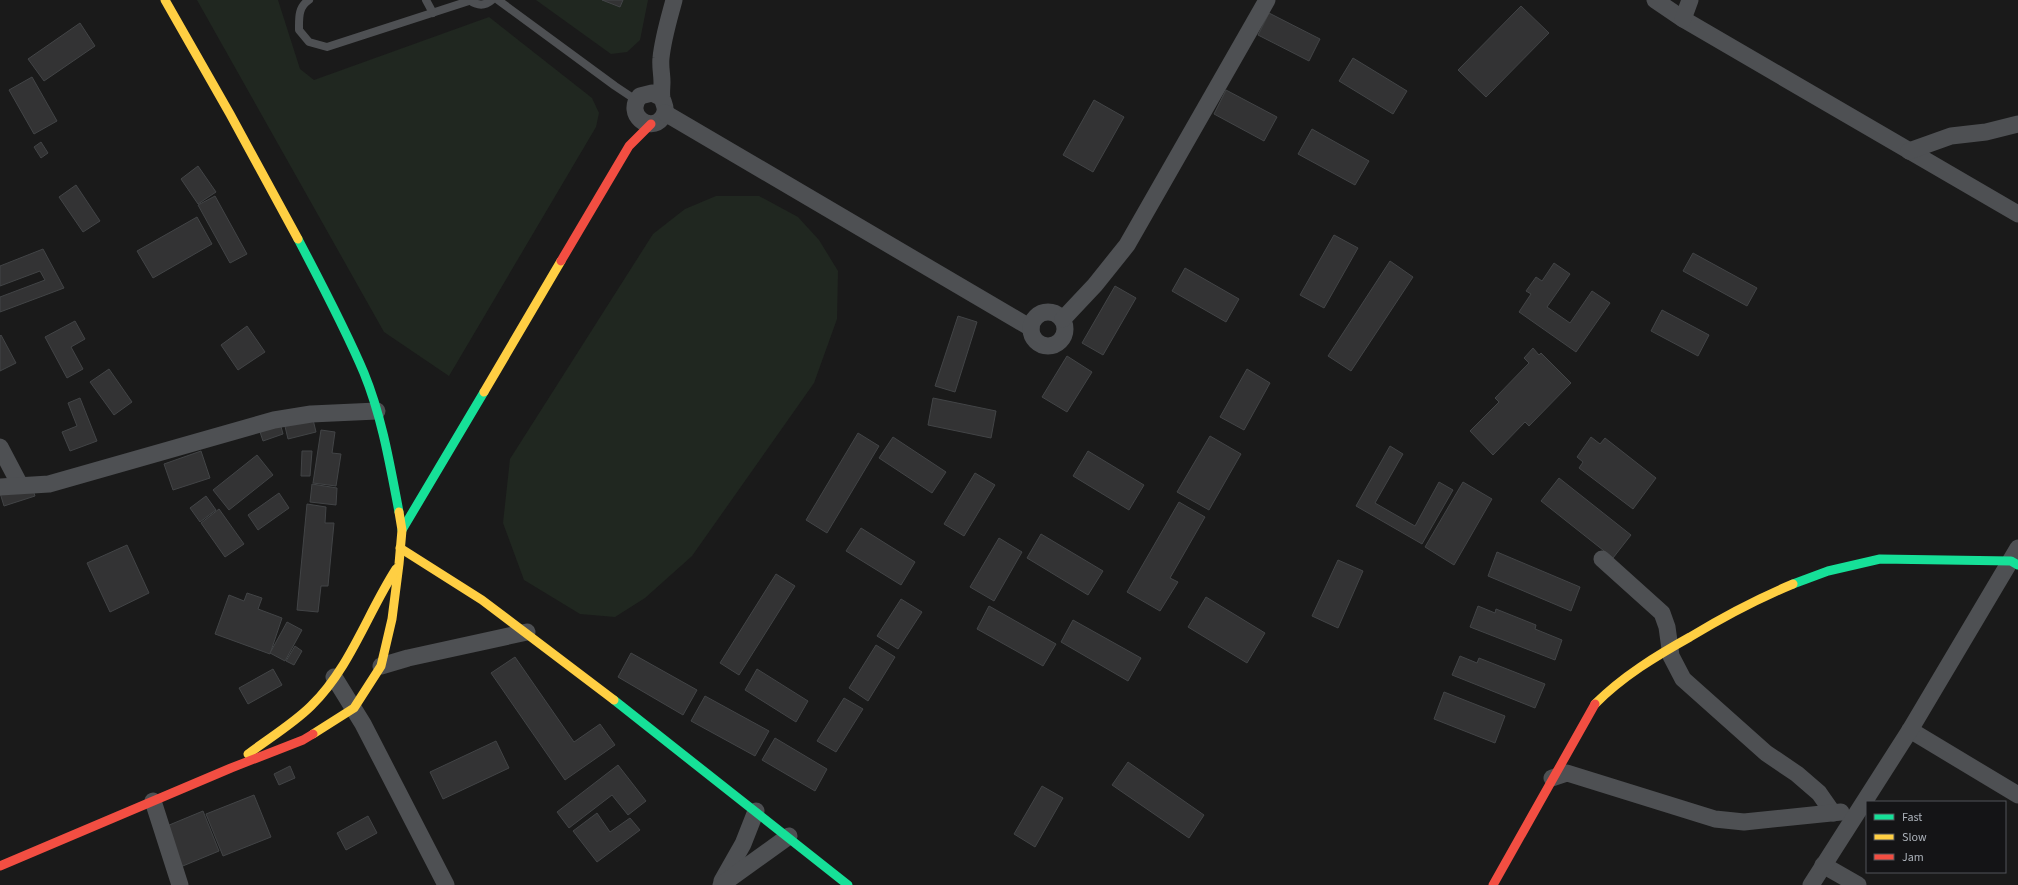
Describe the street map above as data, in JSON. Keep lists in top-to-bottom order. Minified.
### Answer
{"legend":["Fast","Slow","Jam"]}
